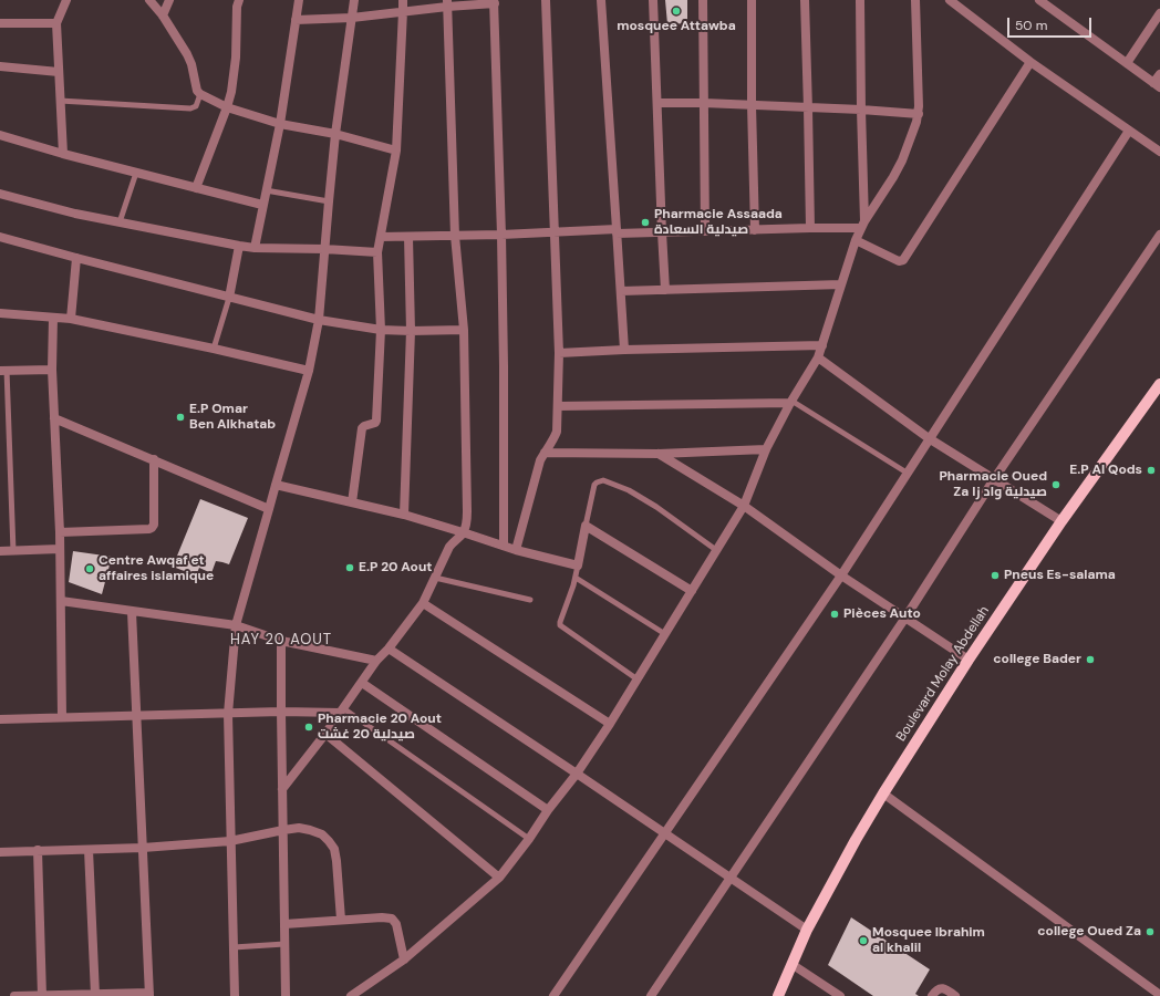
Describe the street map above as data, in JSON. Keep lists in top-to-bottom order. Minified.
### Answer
{"streets":{"main road":["Boulevard Molay Abdellah"]},"districts":["HAY 20 AOUT"],"places":["mosquee Attawba","Pharmacie Assaada صيدلية السعادة","E.P Omar Ben Alkhatab","E.P Al Qods","Pharmacie Oued Za صيدلية واد زا","E.P 20 Aout","Centre Awqaf et affaires islamique","Pneus Es-salama","Pièces Auto","college Bader","Pharmacie 20 Aout صيدلية 20 غشت","college Oued Za","Mosquee Ibrahim al khalil"],"scale_bar":"50 m"}
